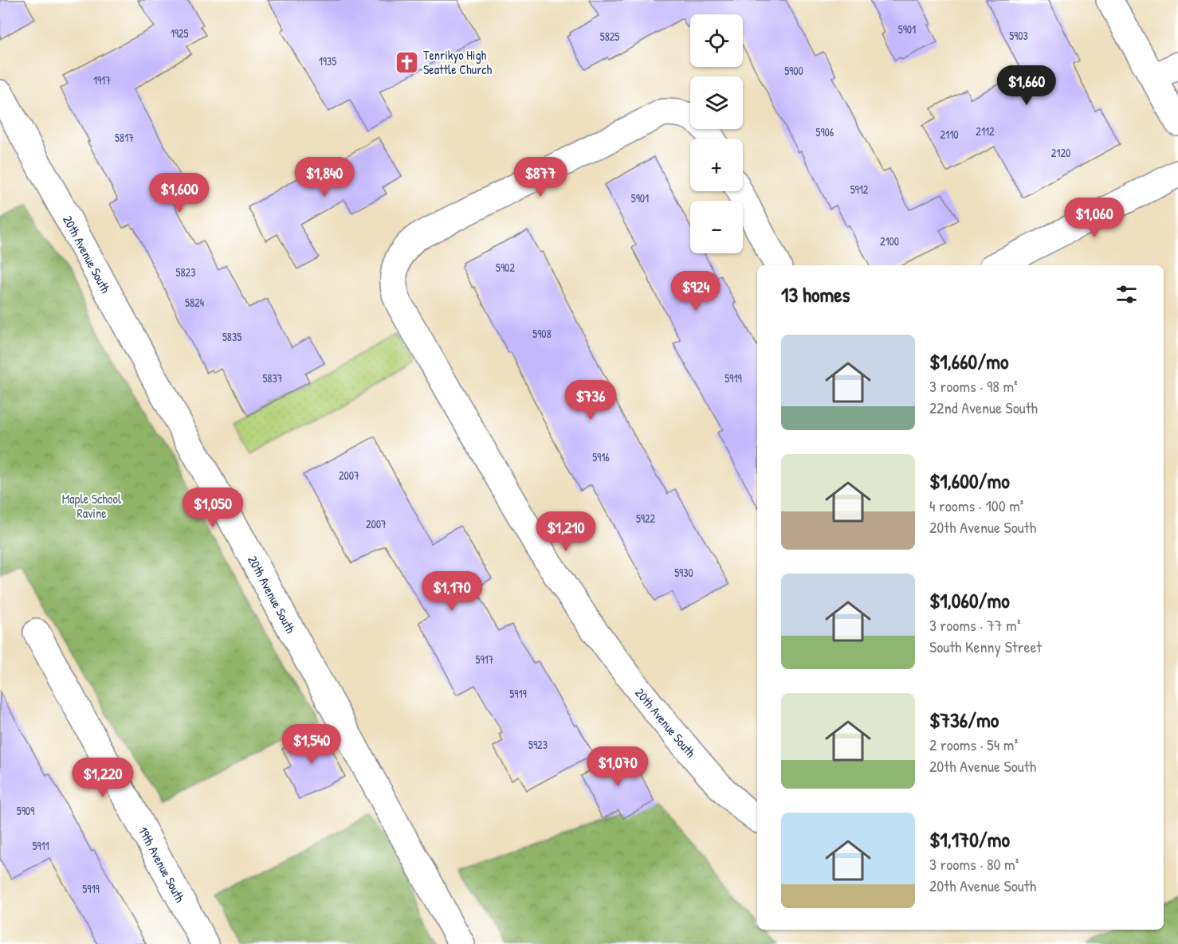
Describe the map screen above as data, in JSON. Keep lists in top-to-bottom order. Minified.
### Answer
{"streets":{"street":["20th Avenue South","19th Avenue South"]},"parks":["Maple School Ravine"],"places":{"church":["Tenrikyo High Seattle Church"]},"house_numbers":["5901","1925","5903","5825","1935","5900","1917","2112","5906","2110","5817","2120","5912","5901","2100","5902","5823","5824","5908","5835","5837","5919","5916","2007","5922","2007","5930","5917","5919","5923","5909","5911","5919"],"page":{"map_buttons":["+","−"],"price":["$1,660","$1,840","$877","$1,600","$1,060","$924","$736","$1,050","$1,210","$1,170","$1,540","$1,070","$1,220"],"heading":"13 homes","list":[{"name":"$1,660/mo","note":"3 rooms · 98 m² · 22nd Avenue South"},{"name":"$1,600/mo","note":"4 rooms · 100 m² · 20th Avenue South"},{"name":"$1,060/mo","note":"3 rooms · 77 m² · South Kenny Street"},{"name":"$736/mo","note":"2 rooms · 54 m² · 20th Avenue South"},{"name":"$1,170/mo","note":"3 rooms · 80 m² · 20th Avenue South"}]}}
